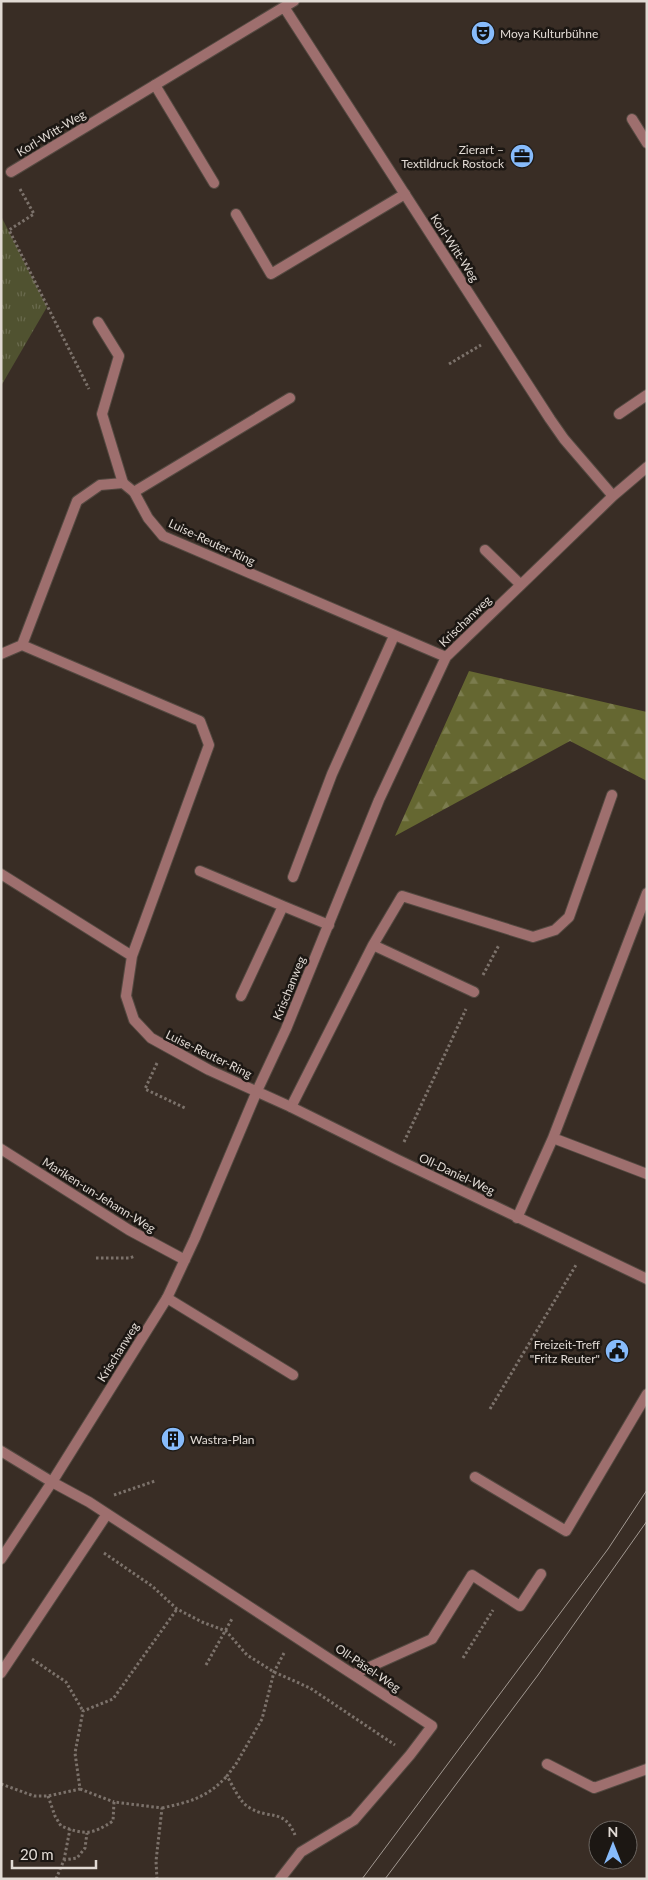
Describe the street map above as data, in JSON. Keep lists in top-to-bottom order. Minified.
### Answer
{"streets":{"street":["Korl-Witt-Weg","Luise-Reuter-Ring","Krischanweg","Oll-Daniel-Weg","Mariken-un-Jehann-Weg","Oll-Päsel-Weg"]},"crossings":[["Korl-Witt-Weg","Krischanweg"],["Luise-Reuter-Ring","Krischanweg"],["Luise-Reuter-Ring","Oll-Daniel-Weg"],["Krischanweg","Oll-Daniel-Weg"],["Krischanweg","Mariken-un-Jehann-Weg"],["Krischanweg","Oll-Päsel-Weg"]],"places":{"theatre":["Moya Kulturbühne"],"office":["Zierart – Textildruck Rostock"],"public building":["Freizeit-Treff \"Fritz Reuter\""],"building":["Wastra-Plan"]},"scale_bar":"20 m","north":"top"}
